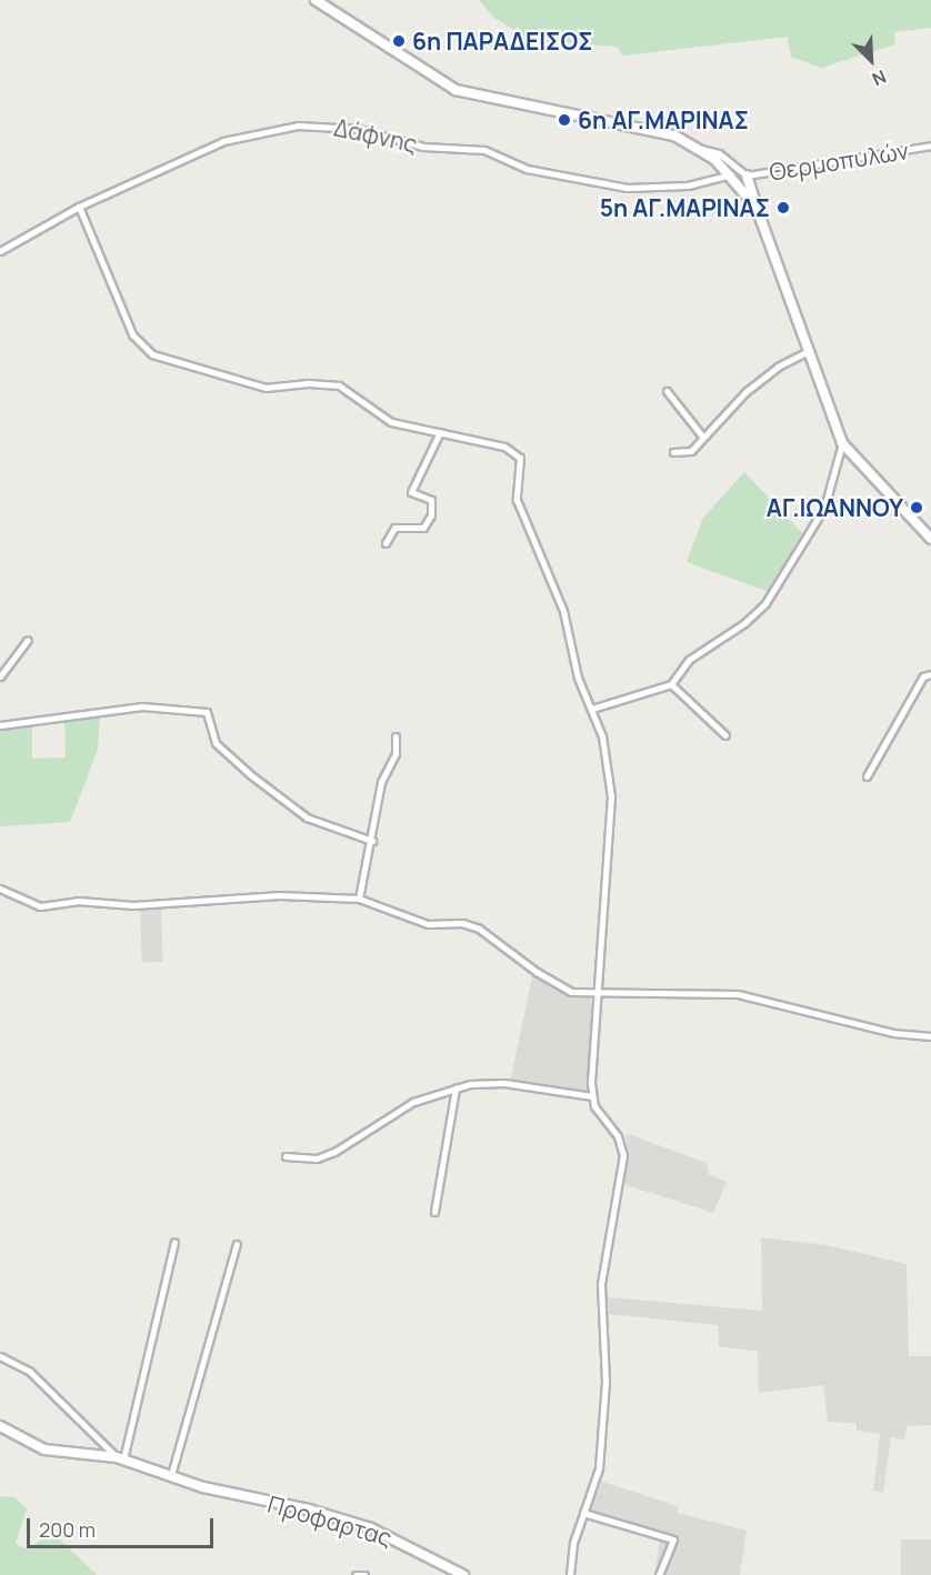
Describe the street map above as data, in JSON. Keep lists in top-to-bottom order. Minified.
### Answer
{"streets":{"main road":["Προφαρτας"],"street":["Δάφνης","Θερμοπυλών"]},"places":["6η ΠΑΡΑΔΕΙΣΟΣ","6η ΑΓ.ΜΑΡΙΝΑΣ","5η ΑΓ.ΜΑΡΙΝΑΣ","ΑΓ.ΙΩΑΝΝΟΥ"],"scale_bar":"200 m","north":"bottom right"}
